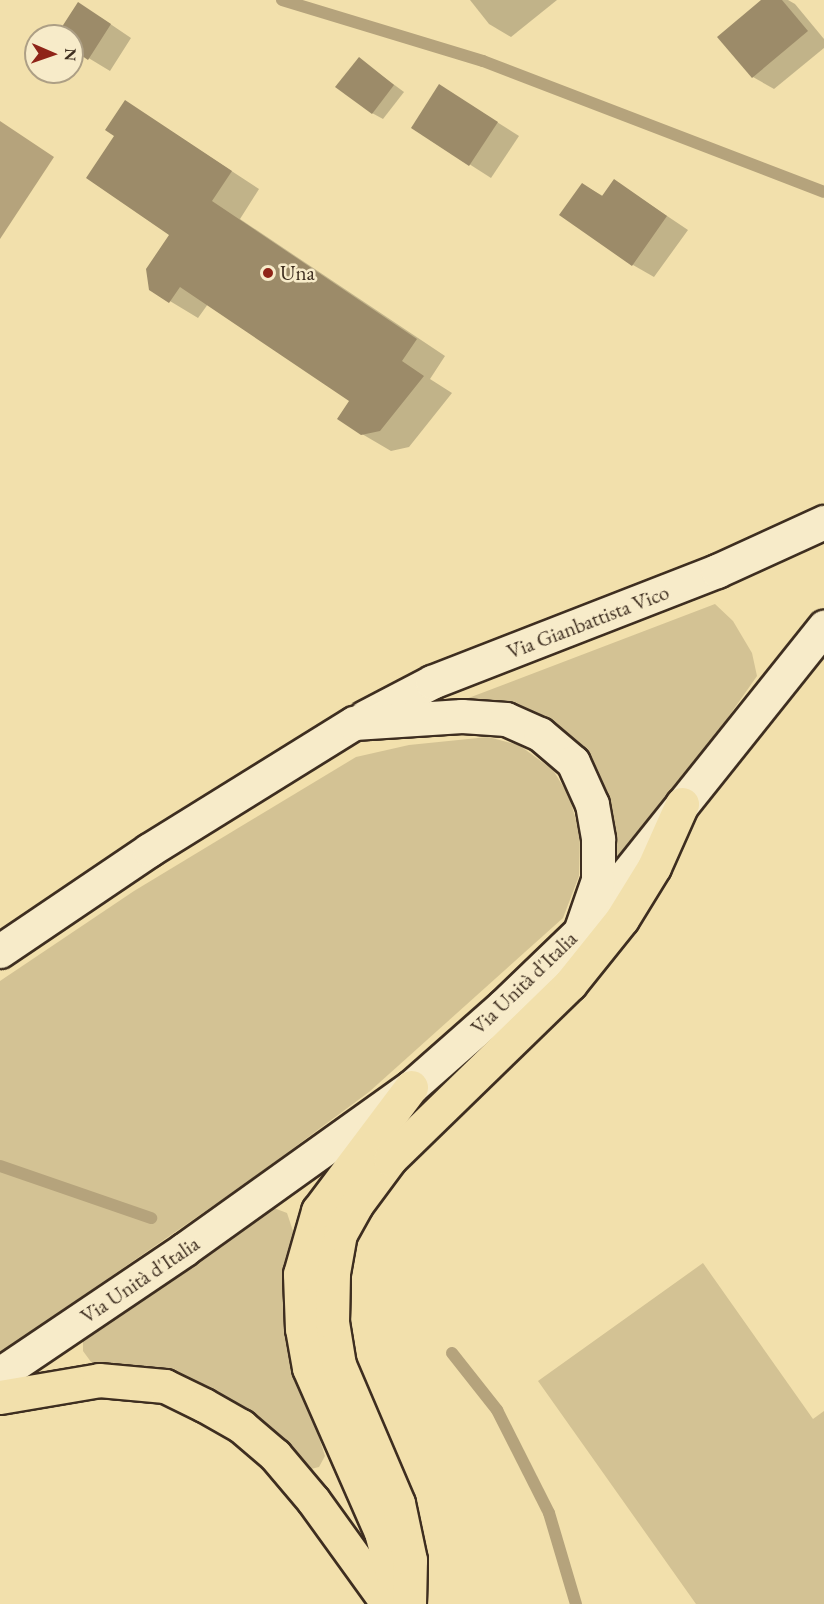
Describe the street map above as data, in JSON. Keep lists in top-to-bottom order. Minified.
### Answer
{"streets":{"main road":["Via Gianbattista Vico","Via Unità d'Italia"]},"crossings":[["Via Gianbattista Vico","Via Unità d'Italia"]],"places":["Una"],"north":"right"}
